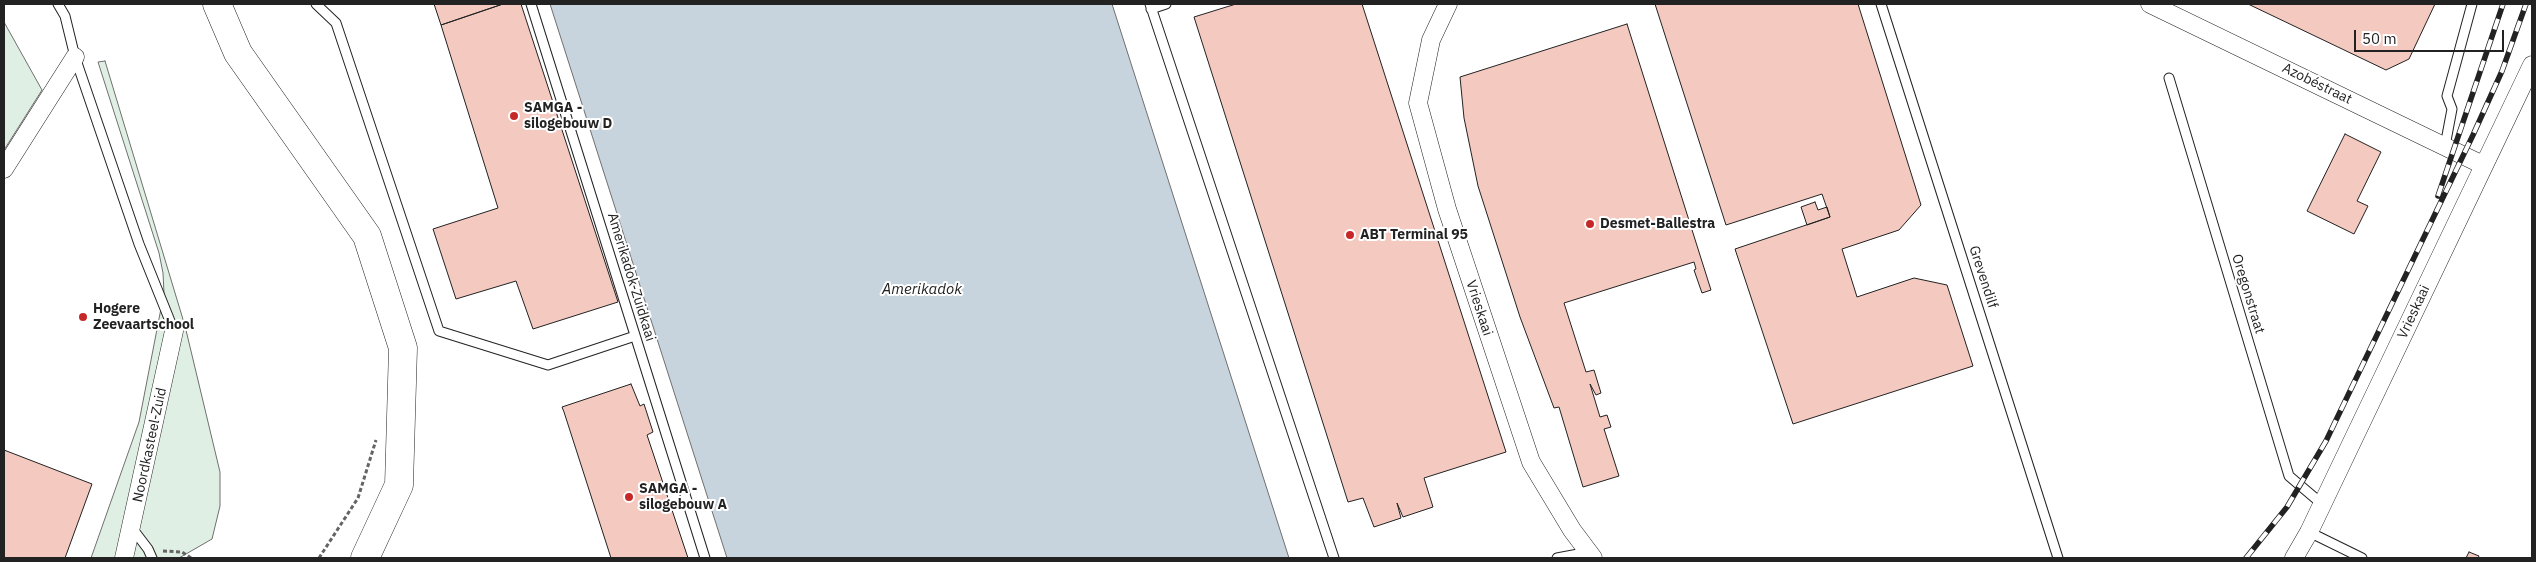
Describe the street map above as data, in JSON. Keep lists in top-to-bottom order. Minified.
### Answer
{"streets":{"street":["Azobéstraat","Vrieskaai","Noordkasteel-Zuid"],"lane":["Amerikadok-Zuidkaai","Grevendilf","Oregonstraat"]},"crossings":[["Azobéstraat","Vrieskaai"],["Oregonstraat","Vrieskaai"]],"water":["Amerikadok"],"places":["SAMGA - silogebouw D","Desmet-Ballestra","ABT Terminal 95","Hogere Zeevaartschool","SAMGA - silogebouw A"],"scale_bar":"50 m"}
